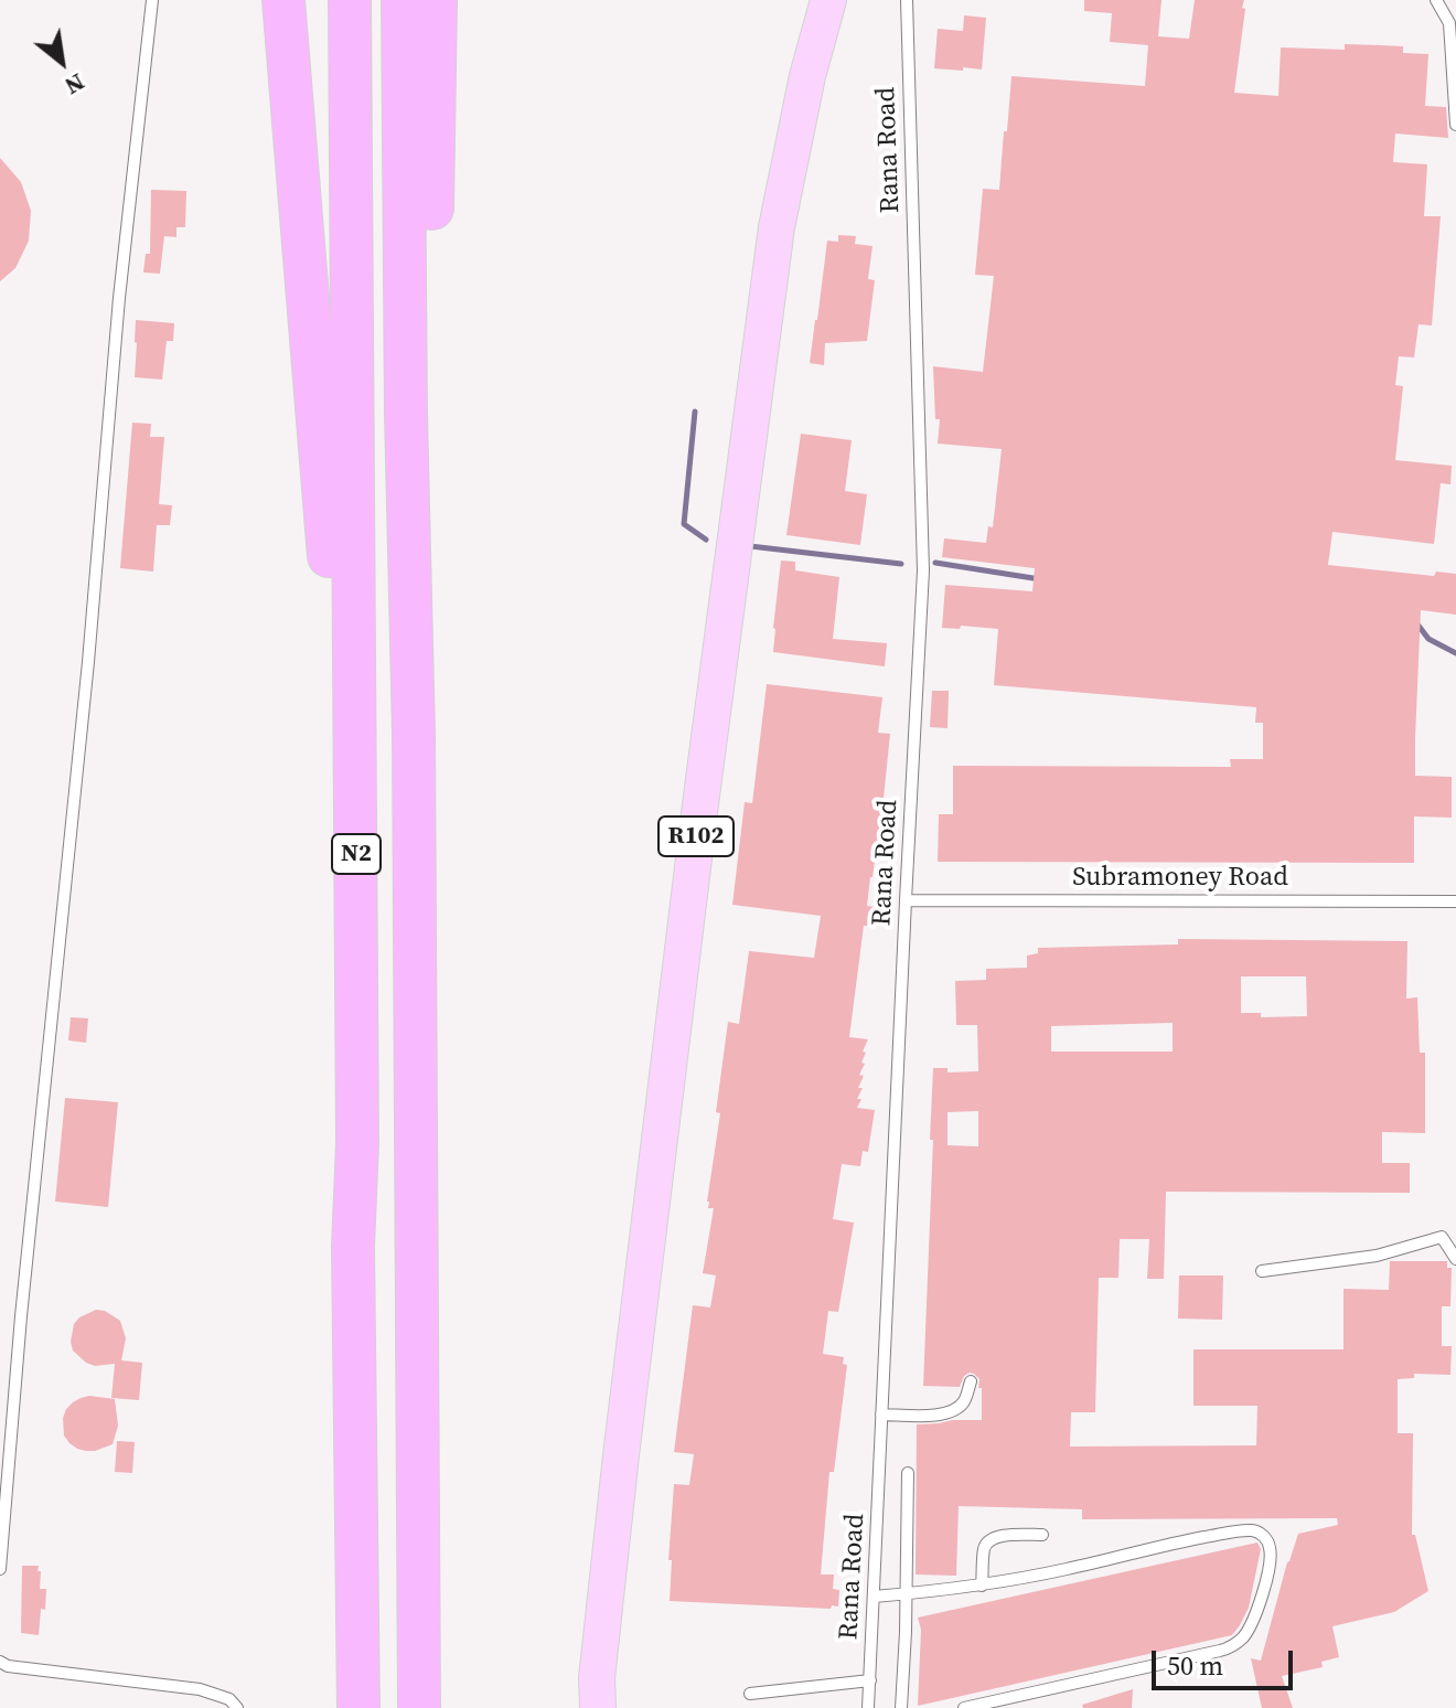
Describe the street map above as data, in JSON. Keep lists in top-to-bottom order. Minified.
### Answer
{"streets":{"highway":["N2"],"main road":["R102"],"lane":["Rana Road","Subramoney Road"]},"crossings":[["Rana Road","Subramoney Road"]],"scale_bar":"50 m","north":"bottom right"}
